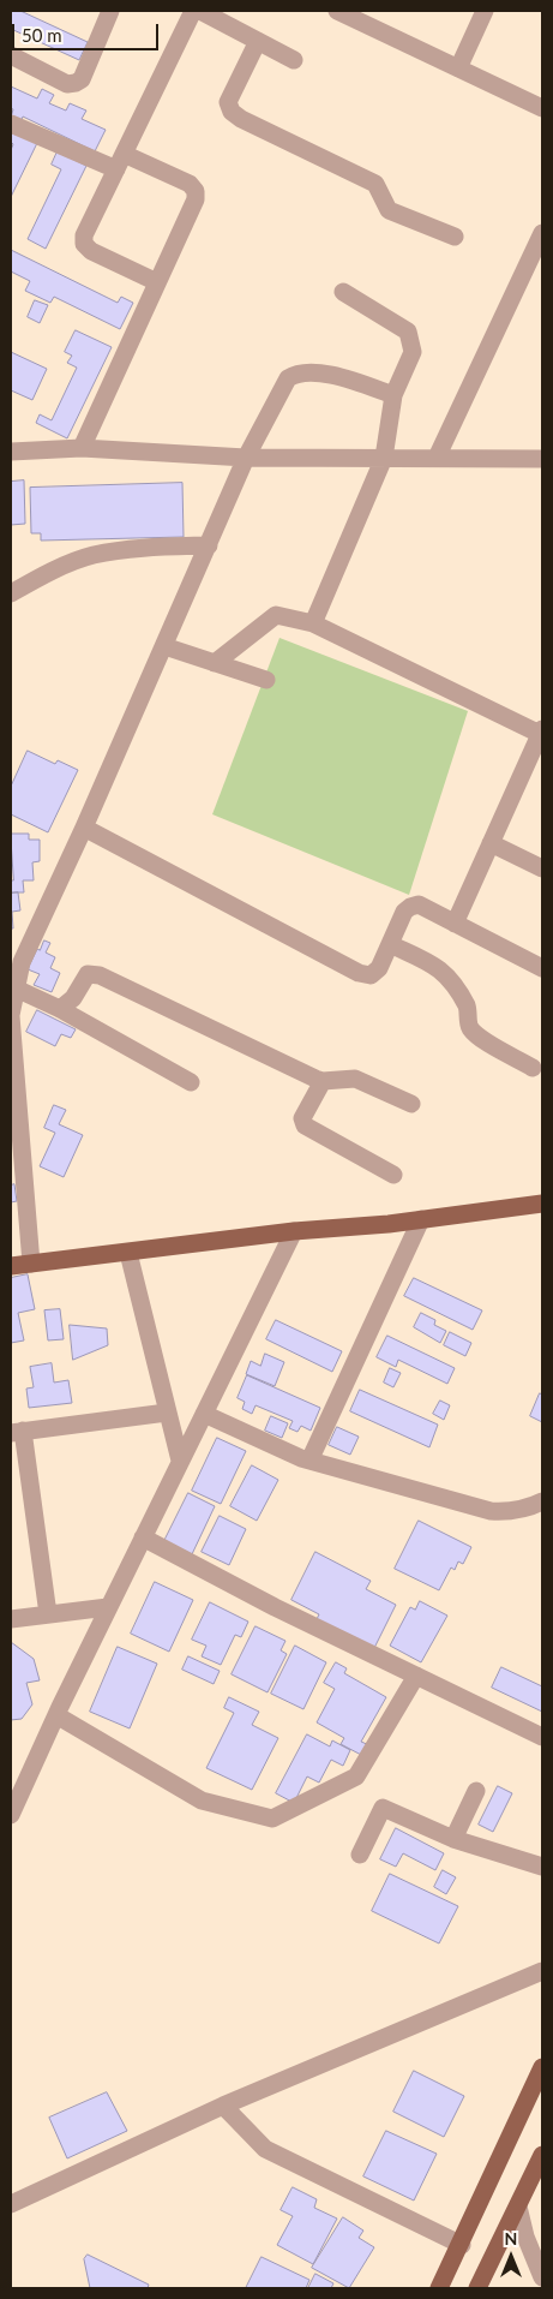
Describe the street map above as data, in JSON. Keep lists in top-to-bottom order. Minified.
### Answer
{"scale_bar":"50 m","north":"top"}
